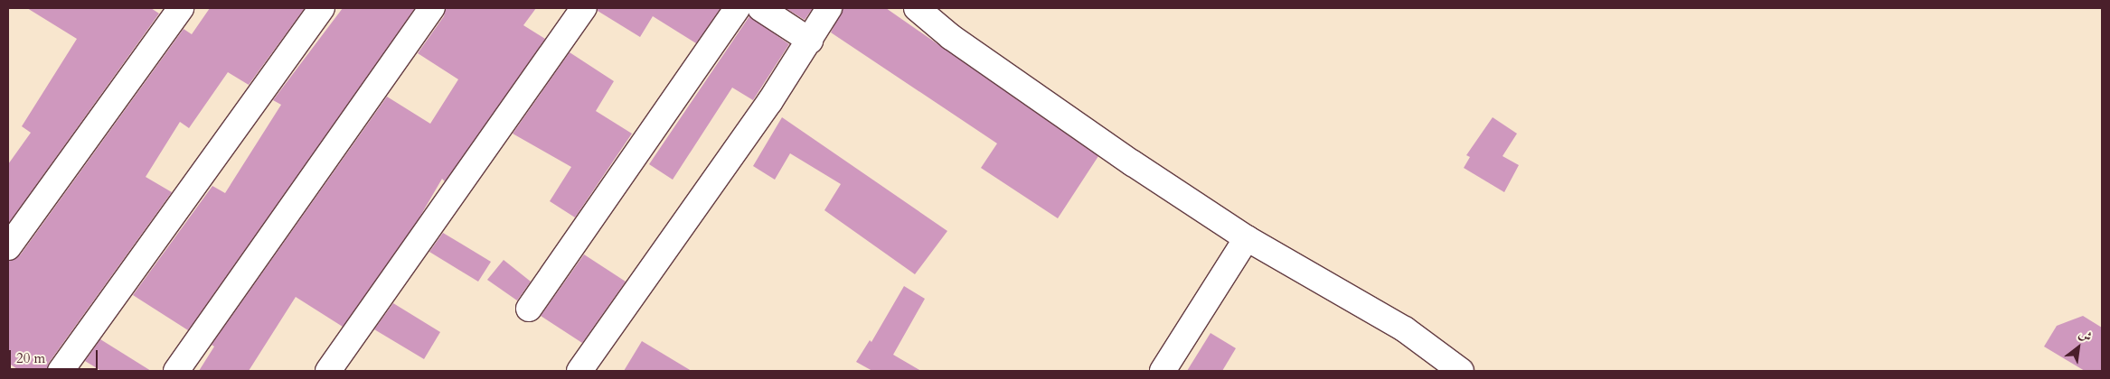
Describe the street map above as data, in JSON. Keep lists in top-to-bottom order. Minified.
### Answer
{"scale_bar":"20 m","north":"top right"}
